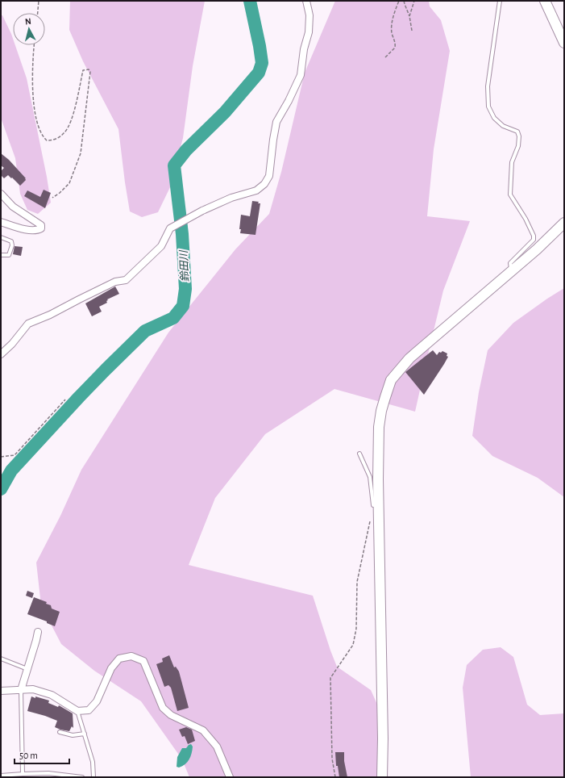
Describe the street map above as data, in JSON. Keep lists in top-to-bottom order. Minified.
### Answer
{"water":["鈴田川"],"scale_bar":"50 m","north":"top"}
